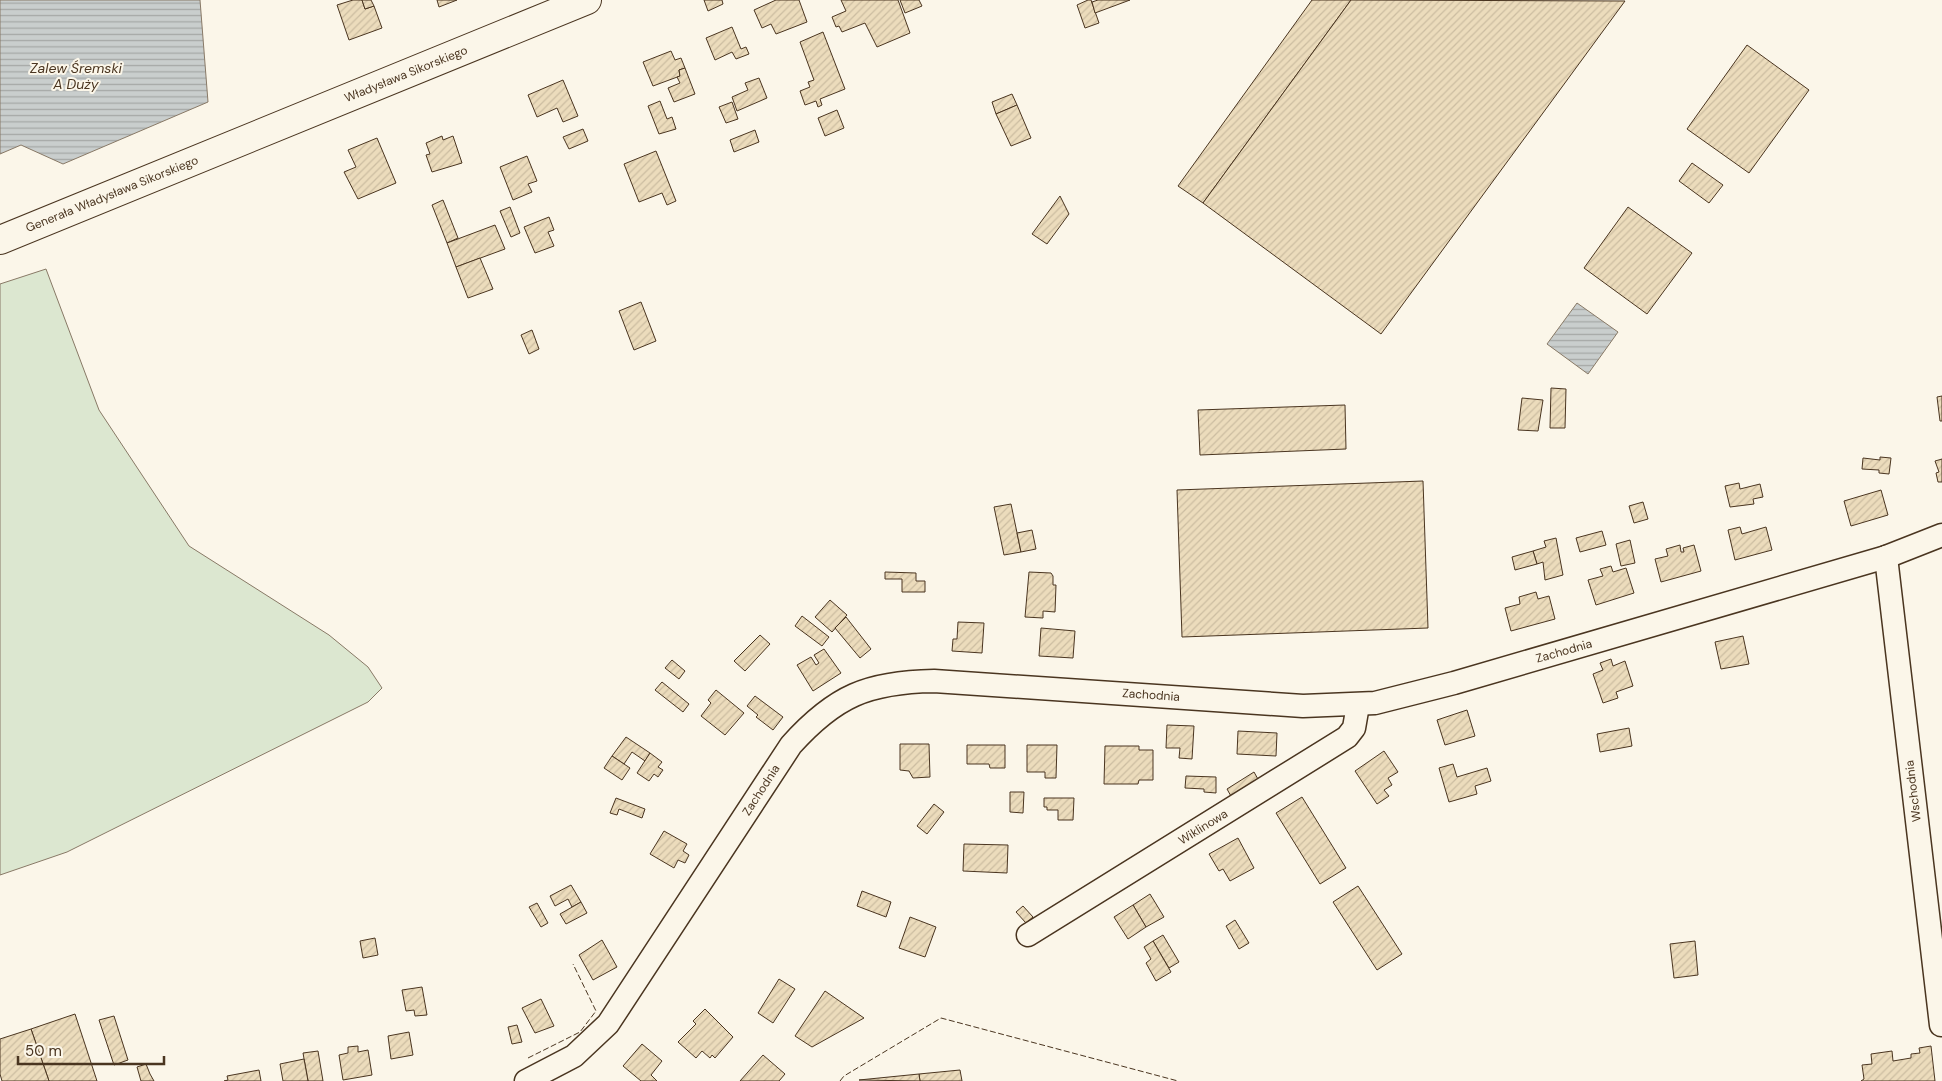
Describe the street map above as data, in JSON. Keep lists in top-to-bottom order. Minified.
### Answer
{"streets":{"main road":["Władysława Sikorskiego","Generała Władysława Sikorskiego"],"street":["Zachodnia","Wschodnia","Wiklinowa"]},"crossings":[["Władysława Sikorskiego","Generała Władysława Sikorskiego"],["Zachodnia","Wschodnia"],["Zachodnia","Wiklinowa"]],"water":["Zalew Śremski A Duży"],"scale_bar":"50 m"}
